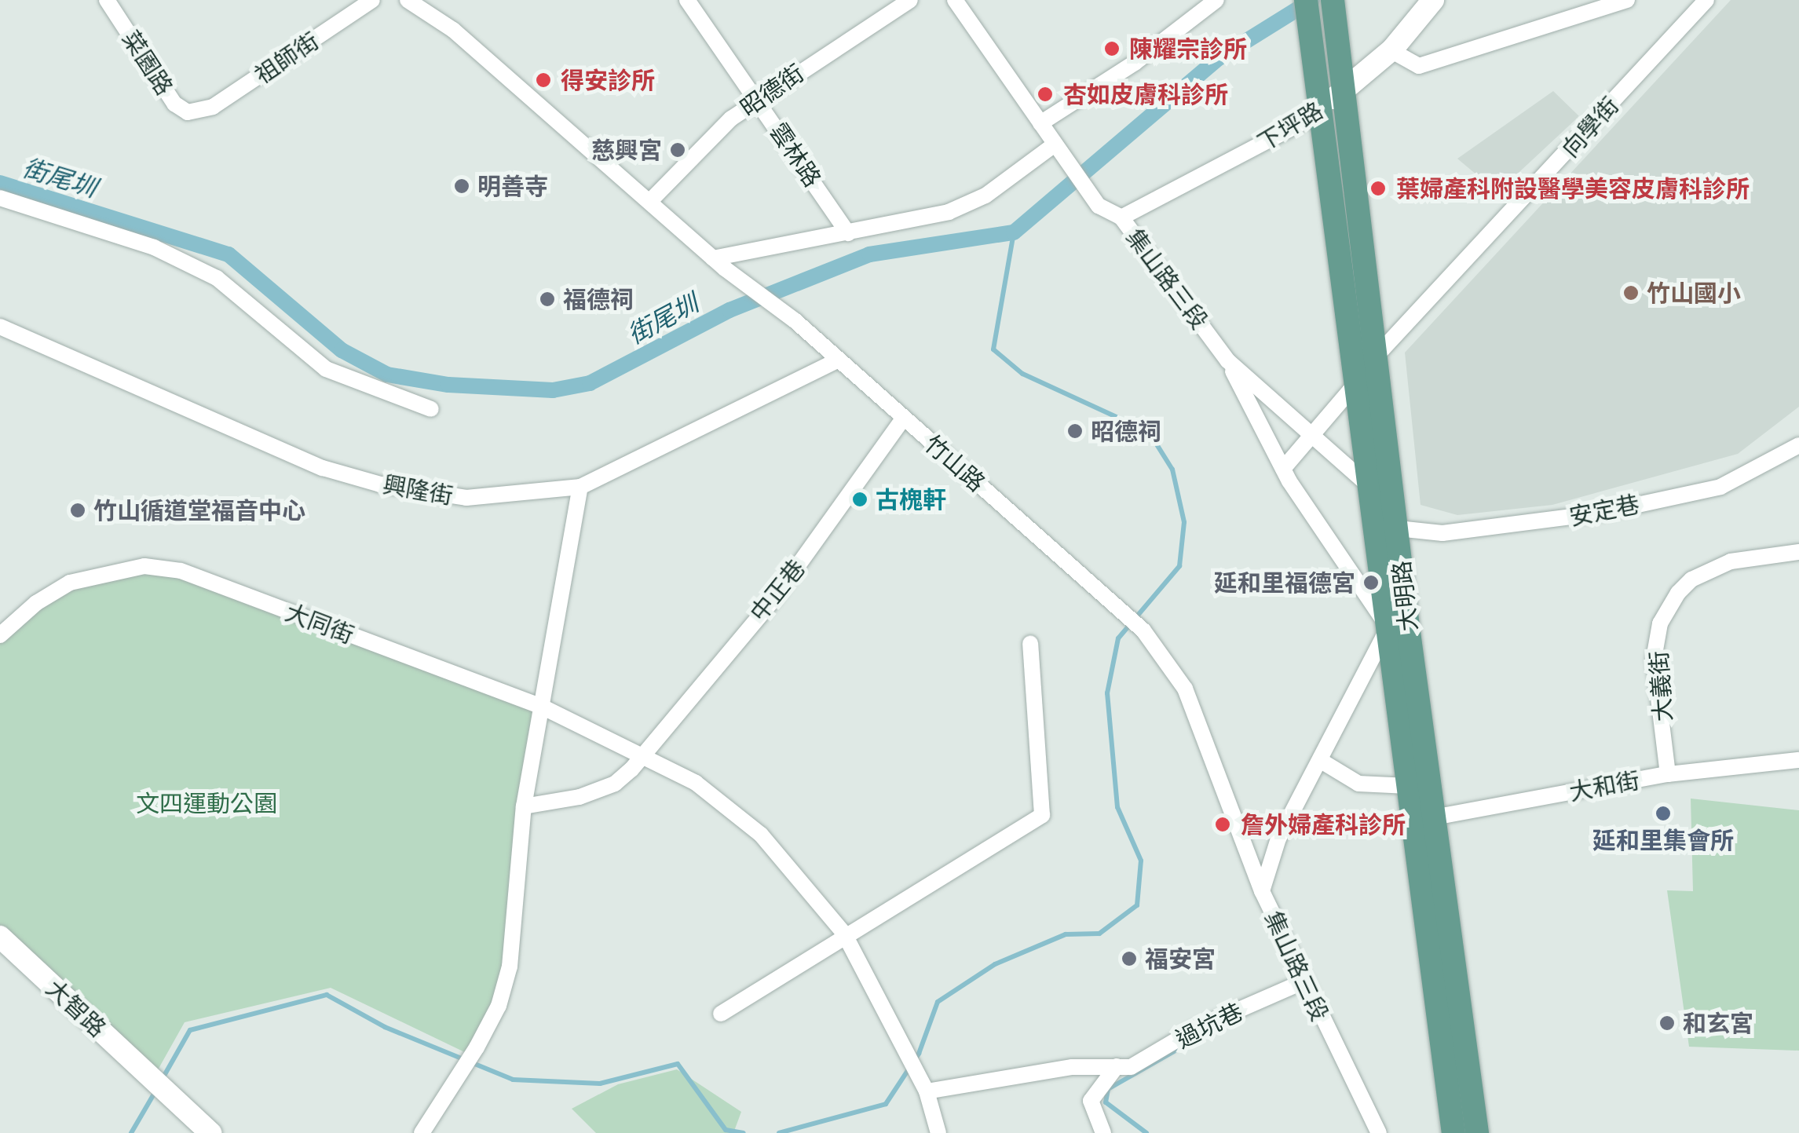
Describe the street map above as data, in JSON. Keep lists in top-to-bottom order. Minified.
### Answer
{"streets":{"main road":["大明路"],"street":["祖師街","菜園路","昭德街","下坪路","向學街","雲林路","集山路三段","竹山路","興隆街","安定巷","中正巷","大同街","大義街","大和街","大智路","過坑巷"]},"crossings":[["祖師街","菜園路"],["昭德街","雲林路"],["下坪路","集山路三段"],["下坪路","大明路"],["向學街","大明路"],["集山路三段","竹山路"],["集山路三段","安定巷"],["集山路三段","大明路"],["集山路三段","過坑巷"],["竹山路","興隆街"],["竹山路","中正巷"],["安定巷","大明路"],["中正巷","大同街"],["大明路","大和街"],["大義街","大和街"]],"water":["街尾圳"],"parks":["文四運動公園"],"places":["陳耀宗診所","得安診所","杏如皮膚科診所","慈興宮","明善寺","葉婦產科附設醫學美容皮膚科診所","竹山國小","福德祠","昭德祠","古槐軒","竹山循道堂福音中心","延和里福德宮","延和里集會所","詹外婦產科診所","福安宮","和玄宮"]}
